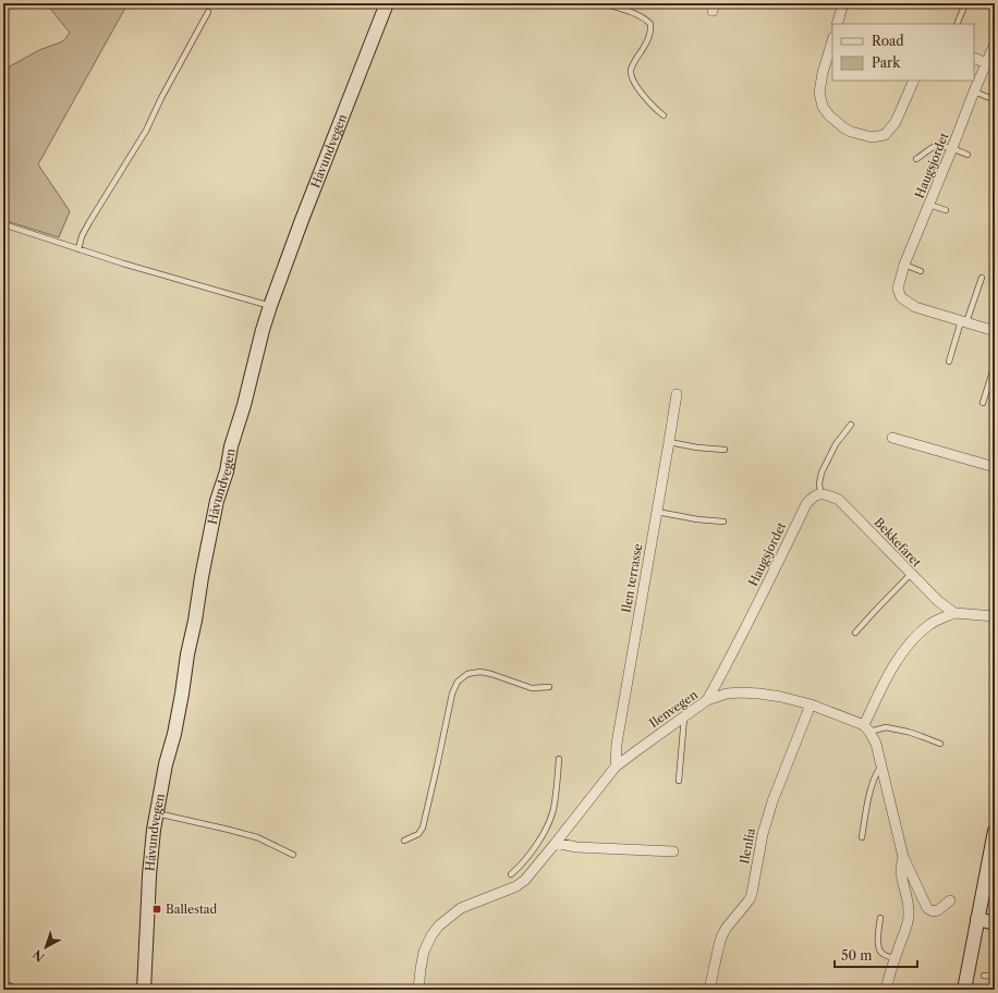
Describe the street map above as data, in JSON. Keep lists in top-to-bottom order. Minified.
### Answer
{"streets":{"main road":["Håvundvegen"],"street":["Haugsjordet","Bekkefaret","Ilen terrasse","Ilenvegen","Ilenlia"]},"crossings":[["Haugsjordet","Bekkefaret"],["Haugsjordet","Ilenvegen"],["Ilen terrasse","Ilenvegen"],["Ilenvegen","Ilenlia"]],"places":{"transit":["Ballestad"]},"legend":["Road","Park"],"scale_bar":"50 m","north":"bottom left"}
